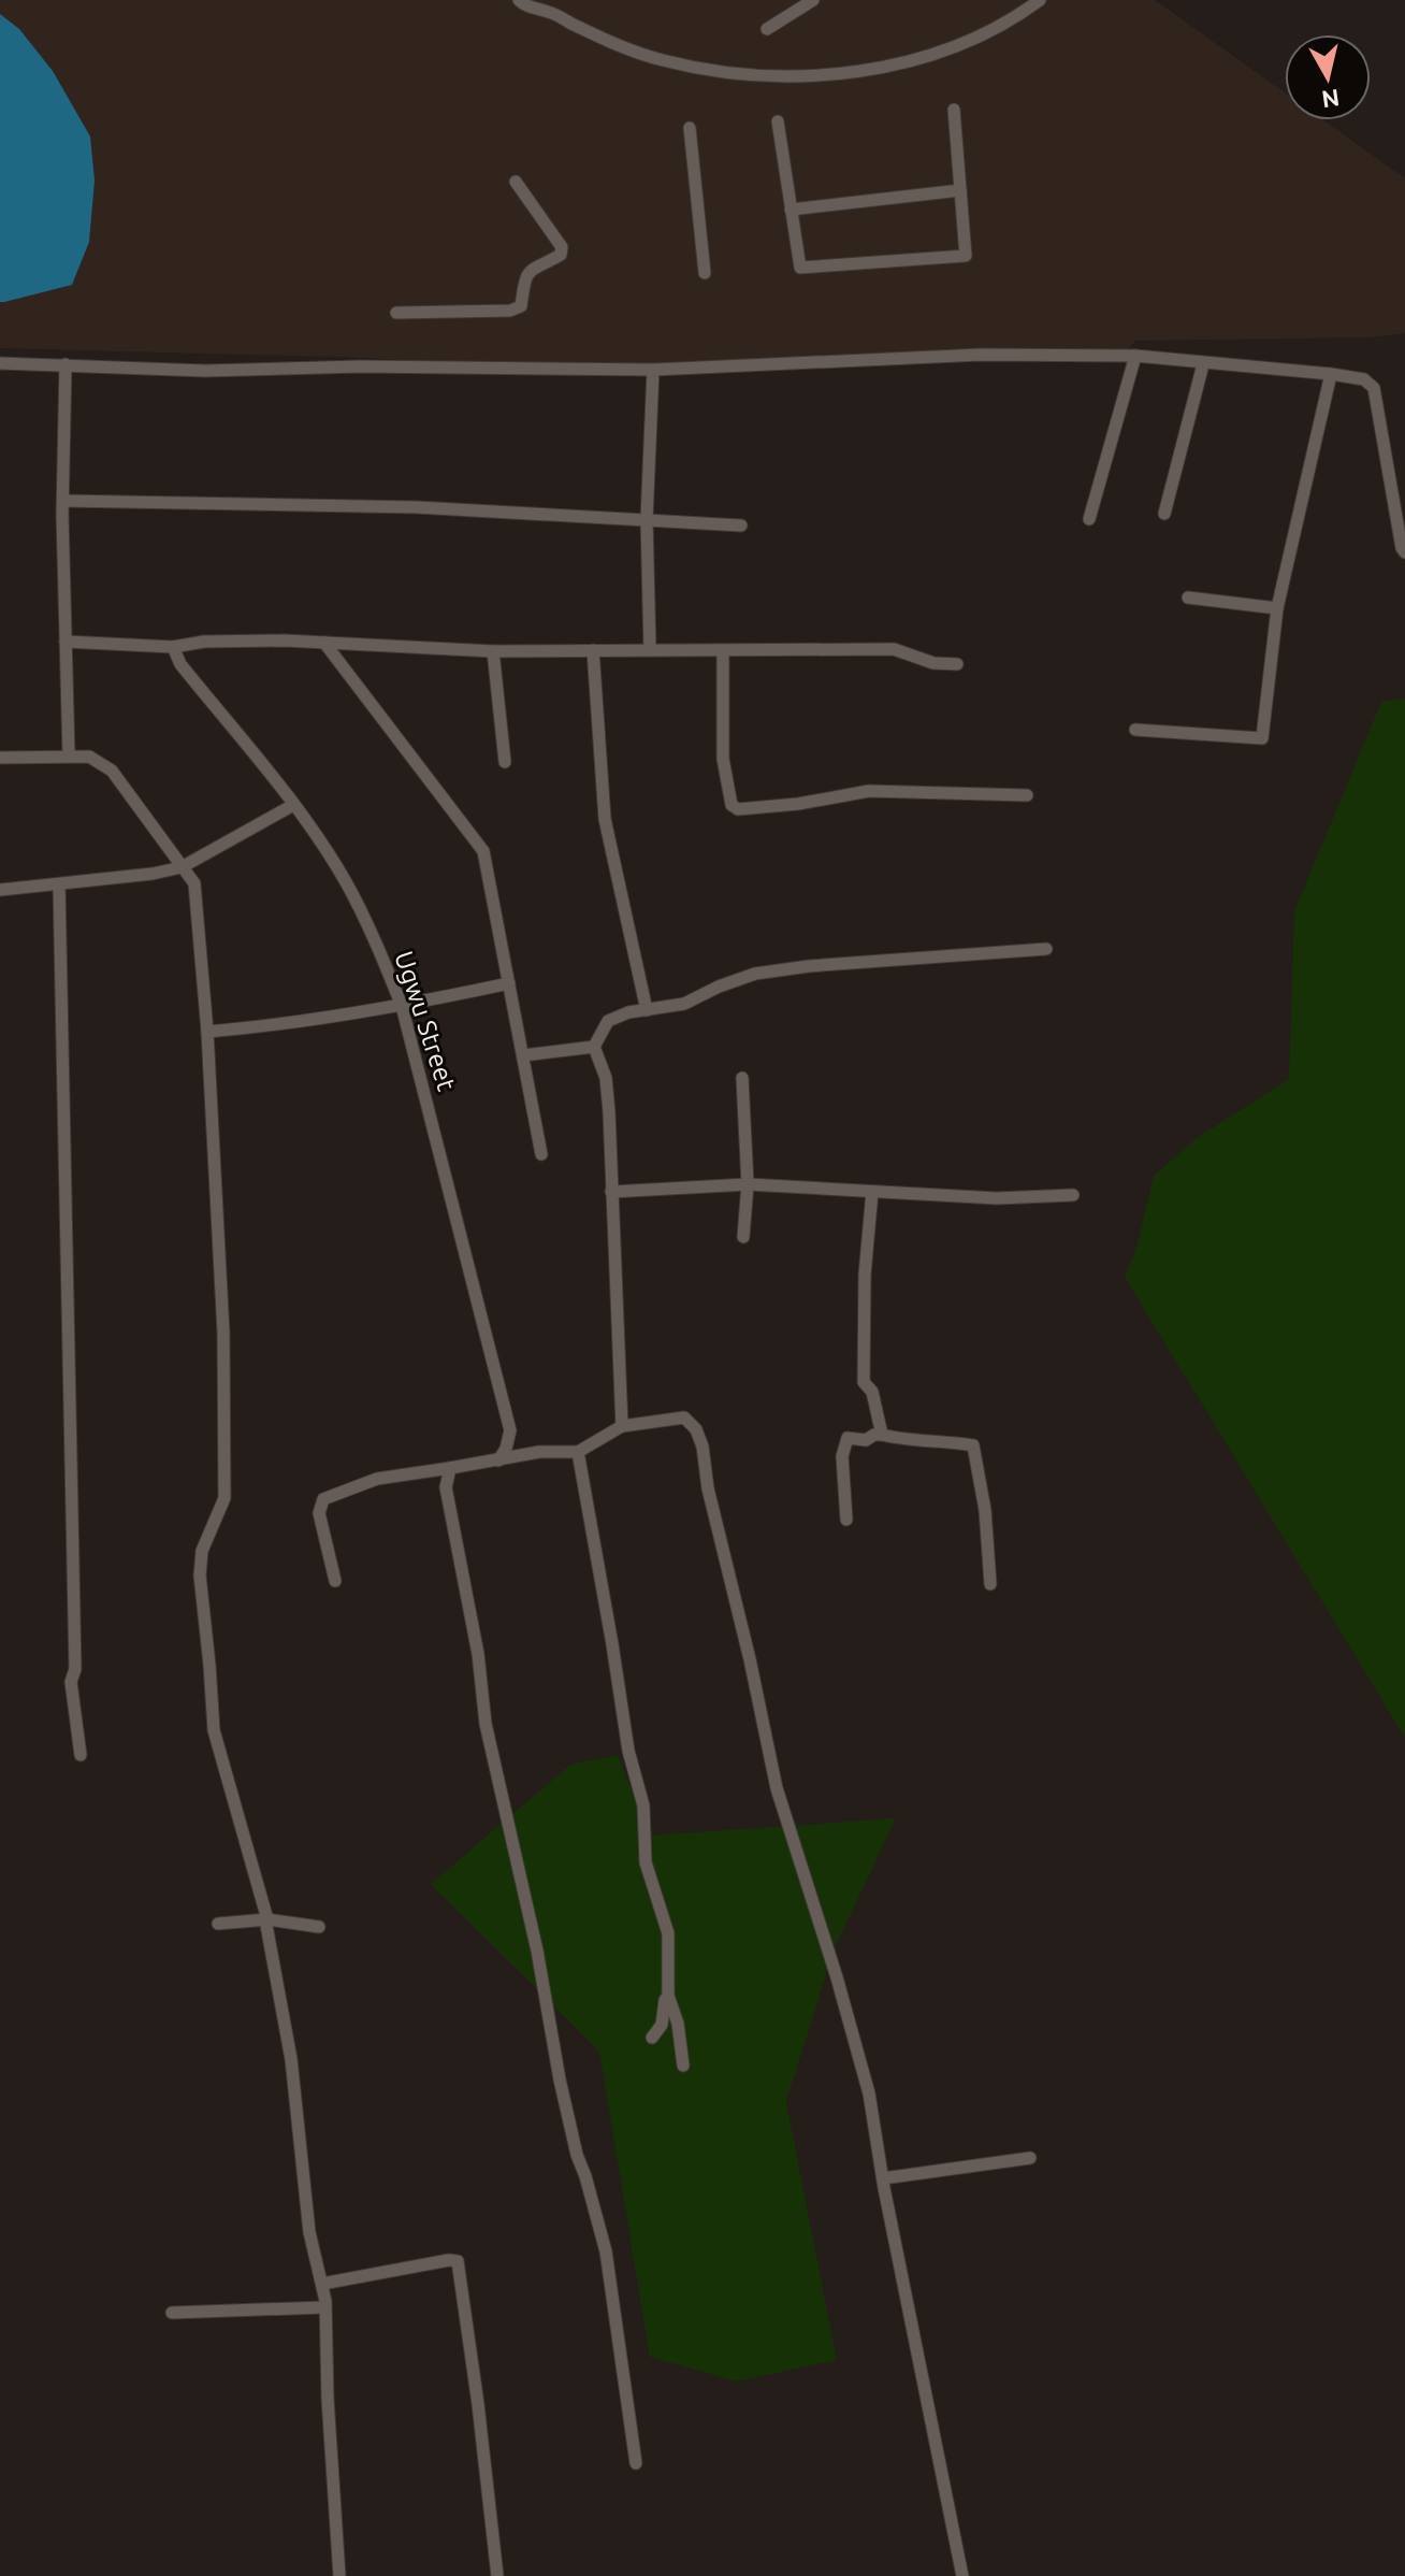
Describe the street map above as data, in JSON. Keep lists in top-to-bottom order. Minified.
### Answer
{"streets":{"street":["Ugwu Street"]},"north":"bottom"}
